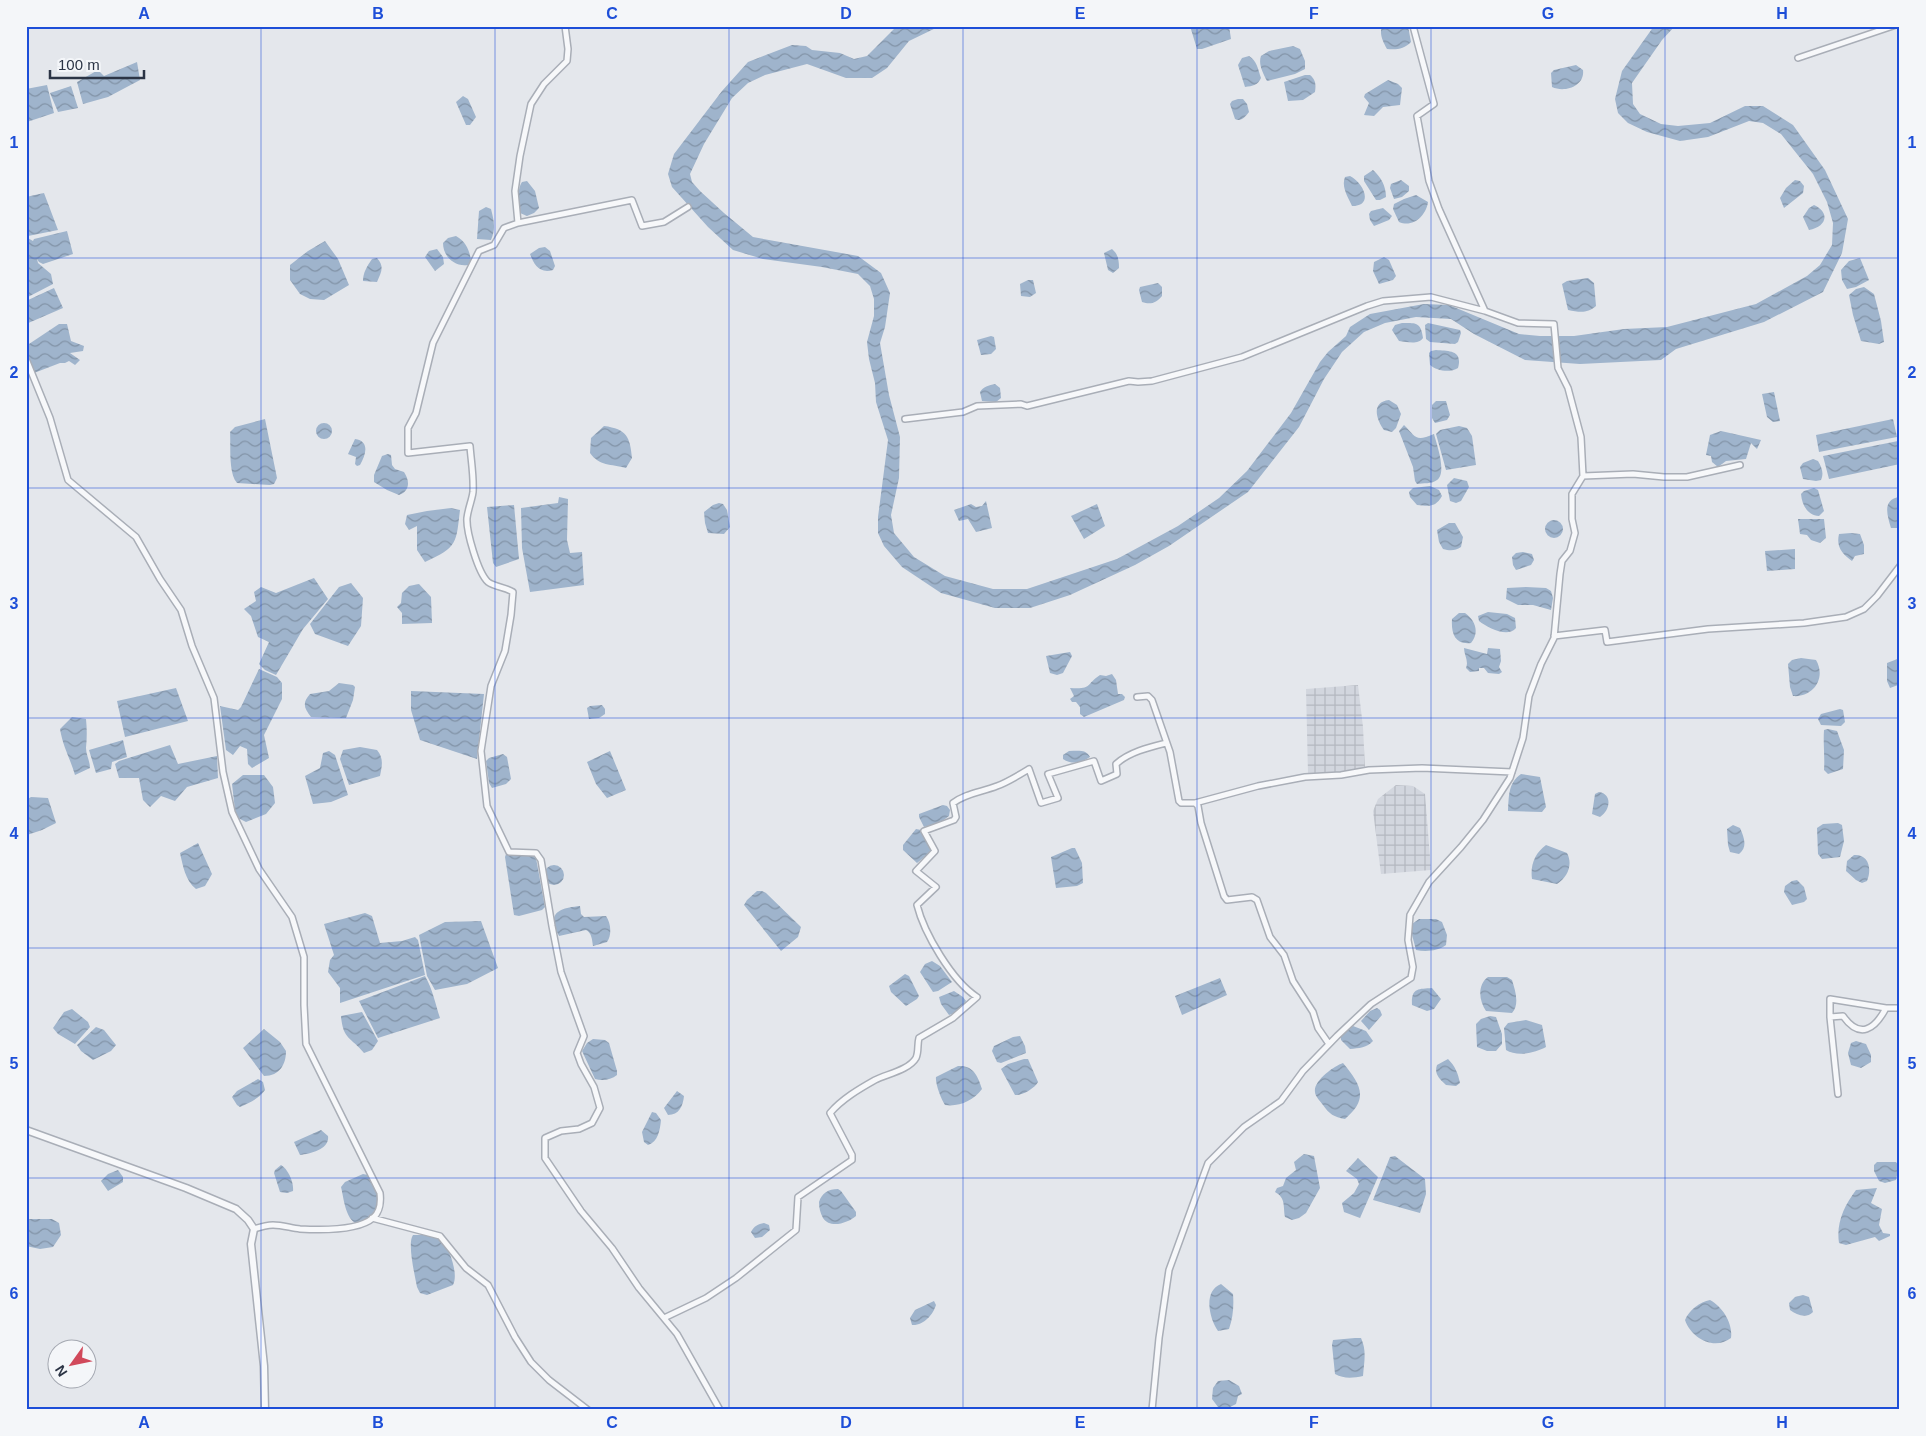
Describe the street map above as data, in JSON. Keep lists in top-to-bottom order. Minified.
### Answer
{"scale_bar":"100 m","north":"bottom left","grid":{"columns":["A","B","C","D","E","F","G","H"],"rows":["1","2","3","4","5","6"]}}
